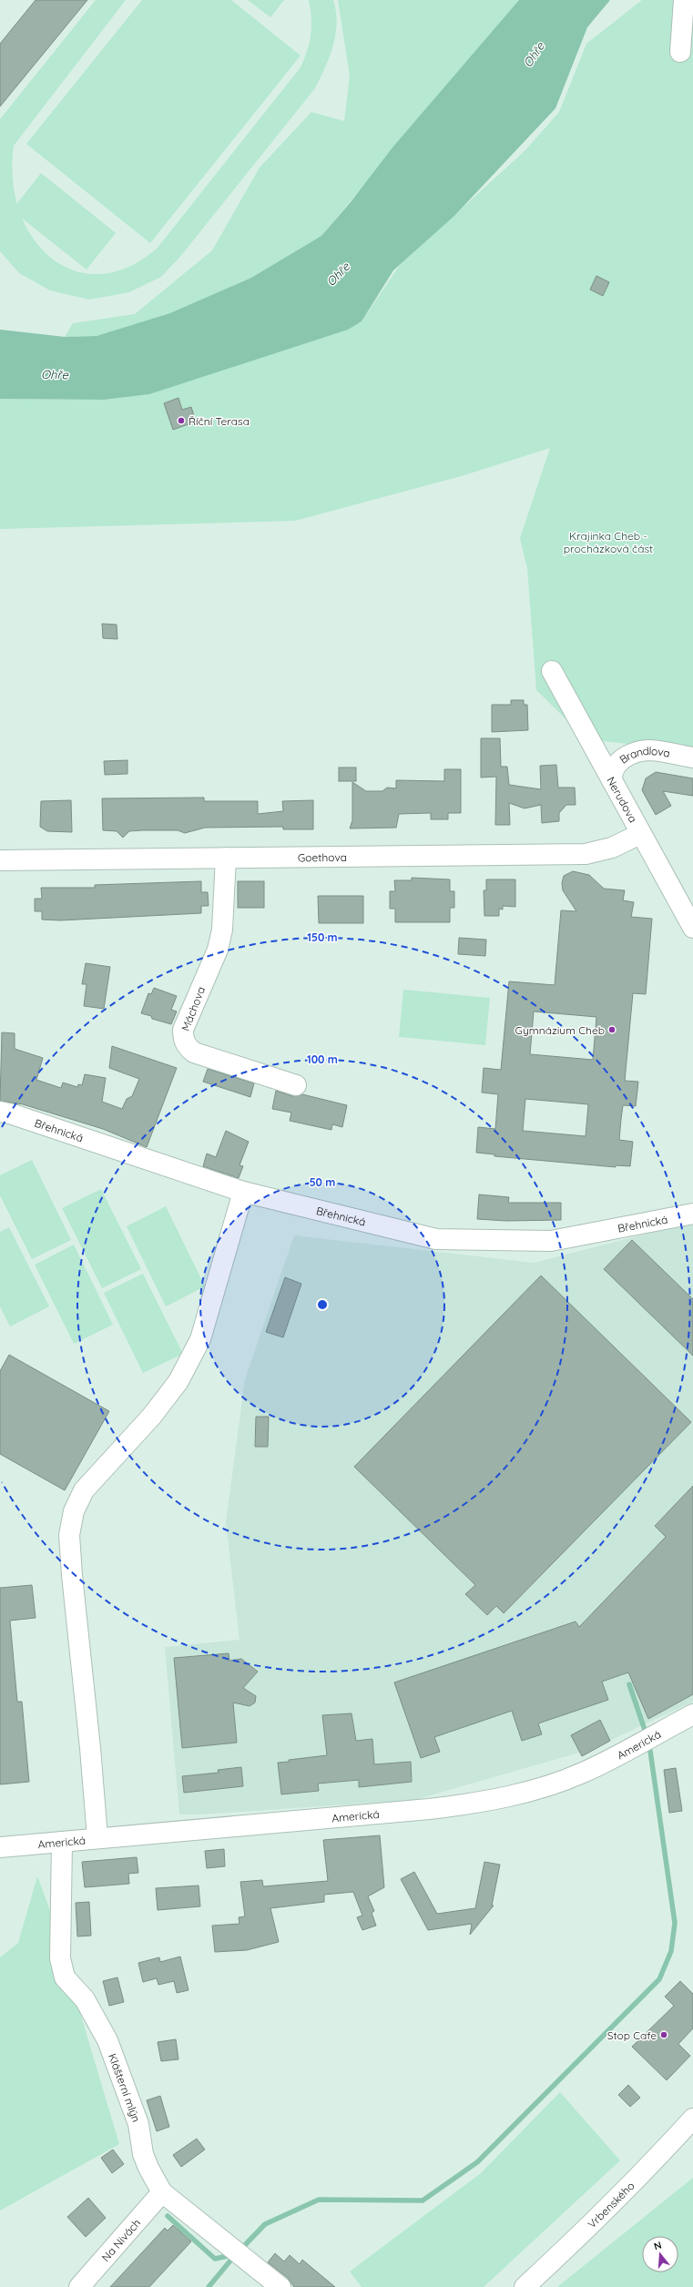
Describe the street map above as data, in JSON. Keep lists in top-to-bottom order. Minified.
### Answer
{"streets":{"street":["Brandlova","Nerudova","Goethova","Máchova","Břehnická","Americká","Klášterní mlýn","Vrbenského","Na Nivách"]},"crossings":[["Brandlova","Nerudova"],["Nerudova","Goethova"],["Goethova","Máchova"],["Americká","Klášterní mlýn"],["Klášterní mlýn","Na Nivách"]],"water":["Ohře"],"parks":["Krajinka Cheb - procházková část"],"places":["Říční Terasa","Gymnázium Cheb","Stop Cafe"],"north":"top","rings":["150 m","100 m","50 m"]}
